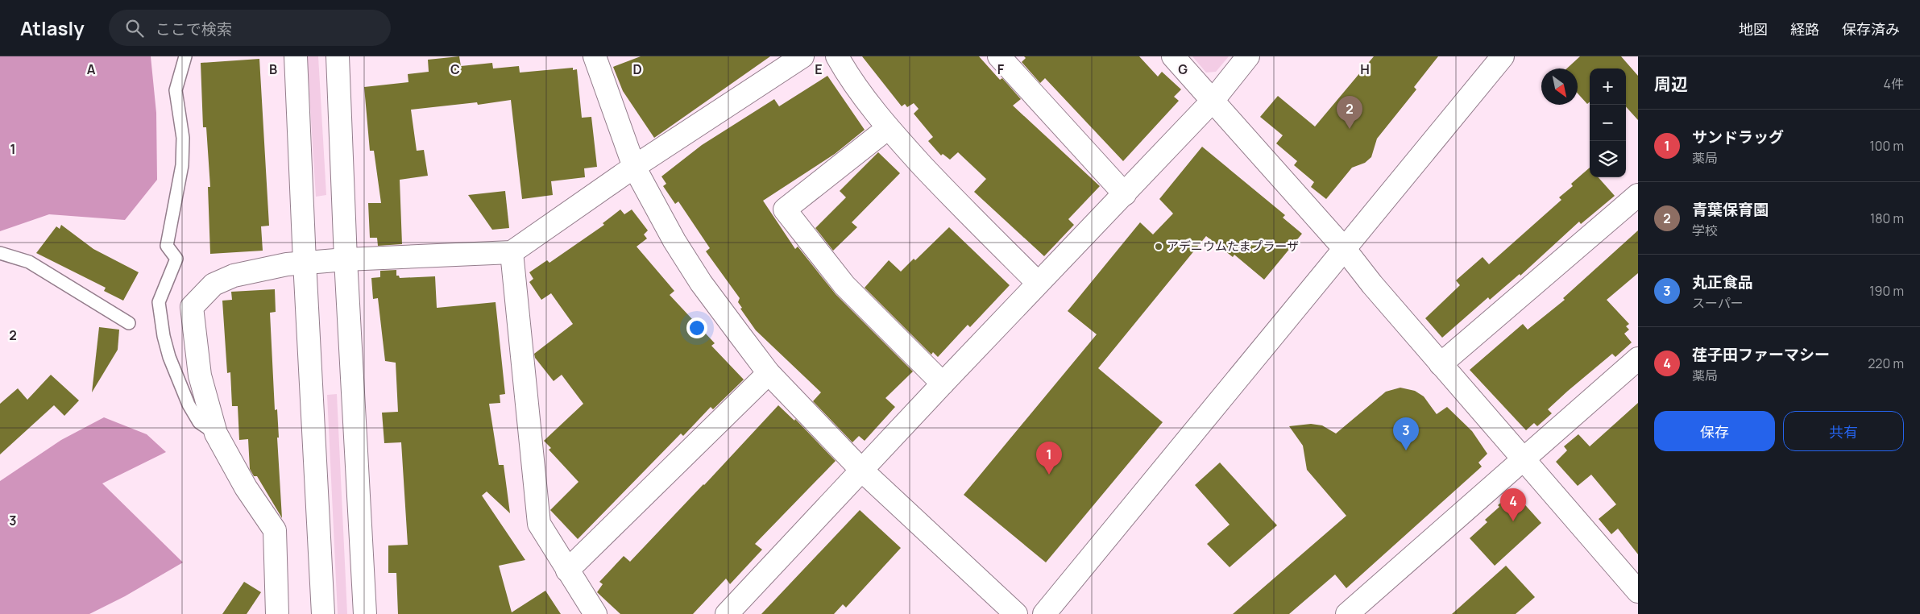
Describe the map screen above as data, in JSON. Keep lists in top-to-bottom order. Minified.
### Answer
{"places":["アデニウムたまプラーザ"],"north":"bottom right","page":{"header":"Atlasly","search":"ここで検索","nav":["地図","経路","保存済み"],"heading":["周辺","4件"],"map_buttons":["+","−"],"pins":["2","3","1","4"],"list":[{"mark":"1","name":"サンドラッグ","note":"薬局","value":"100 m"},{"mark":"2","name":"青葉保育園","note":"学校","value":"180 m"},{"mark":"3","name":"丸正食品","note":"スーパー","value":"190 m"},{"mark":"4","name":"荏子田ファーマシー","note":"薬局","value":"220 m"}],"buttons":["保存","共有"]},"grid":{"columns":["A","B","C","D","E","F","G","H"],"rows":["1","2","3"]}}
